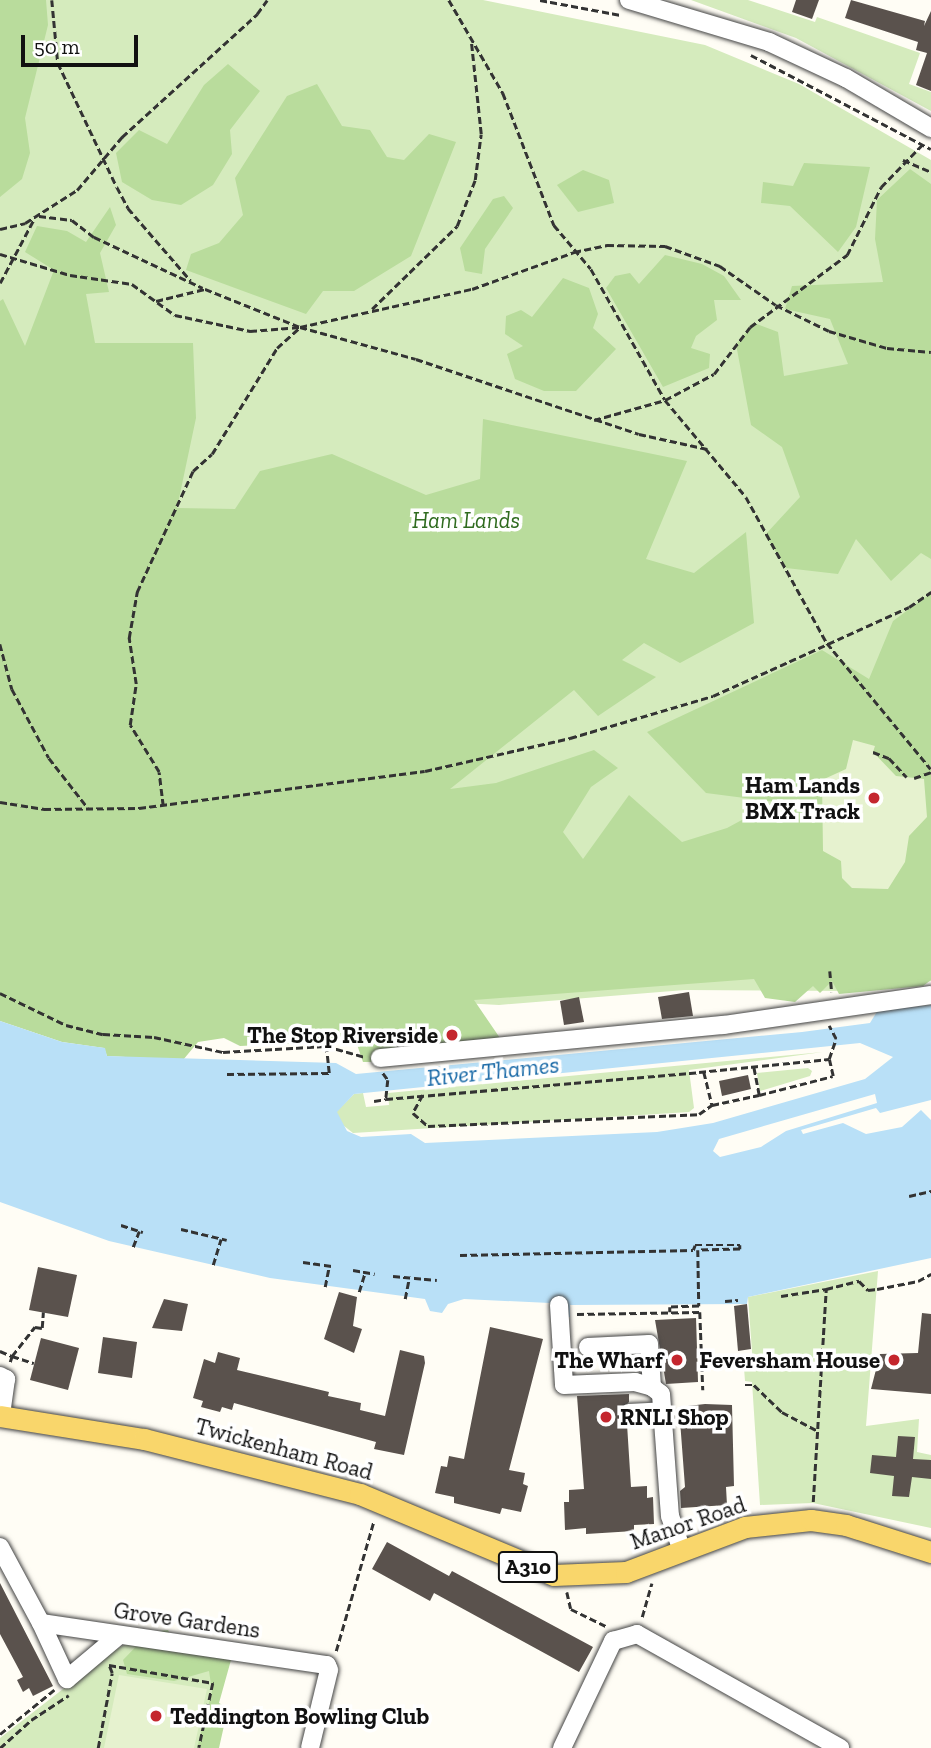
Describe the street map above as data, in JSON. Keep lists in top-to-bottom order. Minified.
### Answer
{"streets":{"main road":["Twickenham Road","Manor Road","A310"],"street":["Grove Gardens"]},"crossings":[["Twickenham Road","Manor Road"]],"water":["River Thames"],"parks":["Ham Lands"],"places":["Ham Lands BMX Track","The Stop Riverside","The Wharf","Feversham House","RNLI Shop","Teddington Bowling Club"],"scale_bar":"50 m"}
